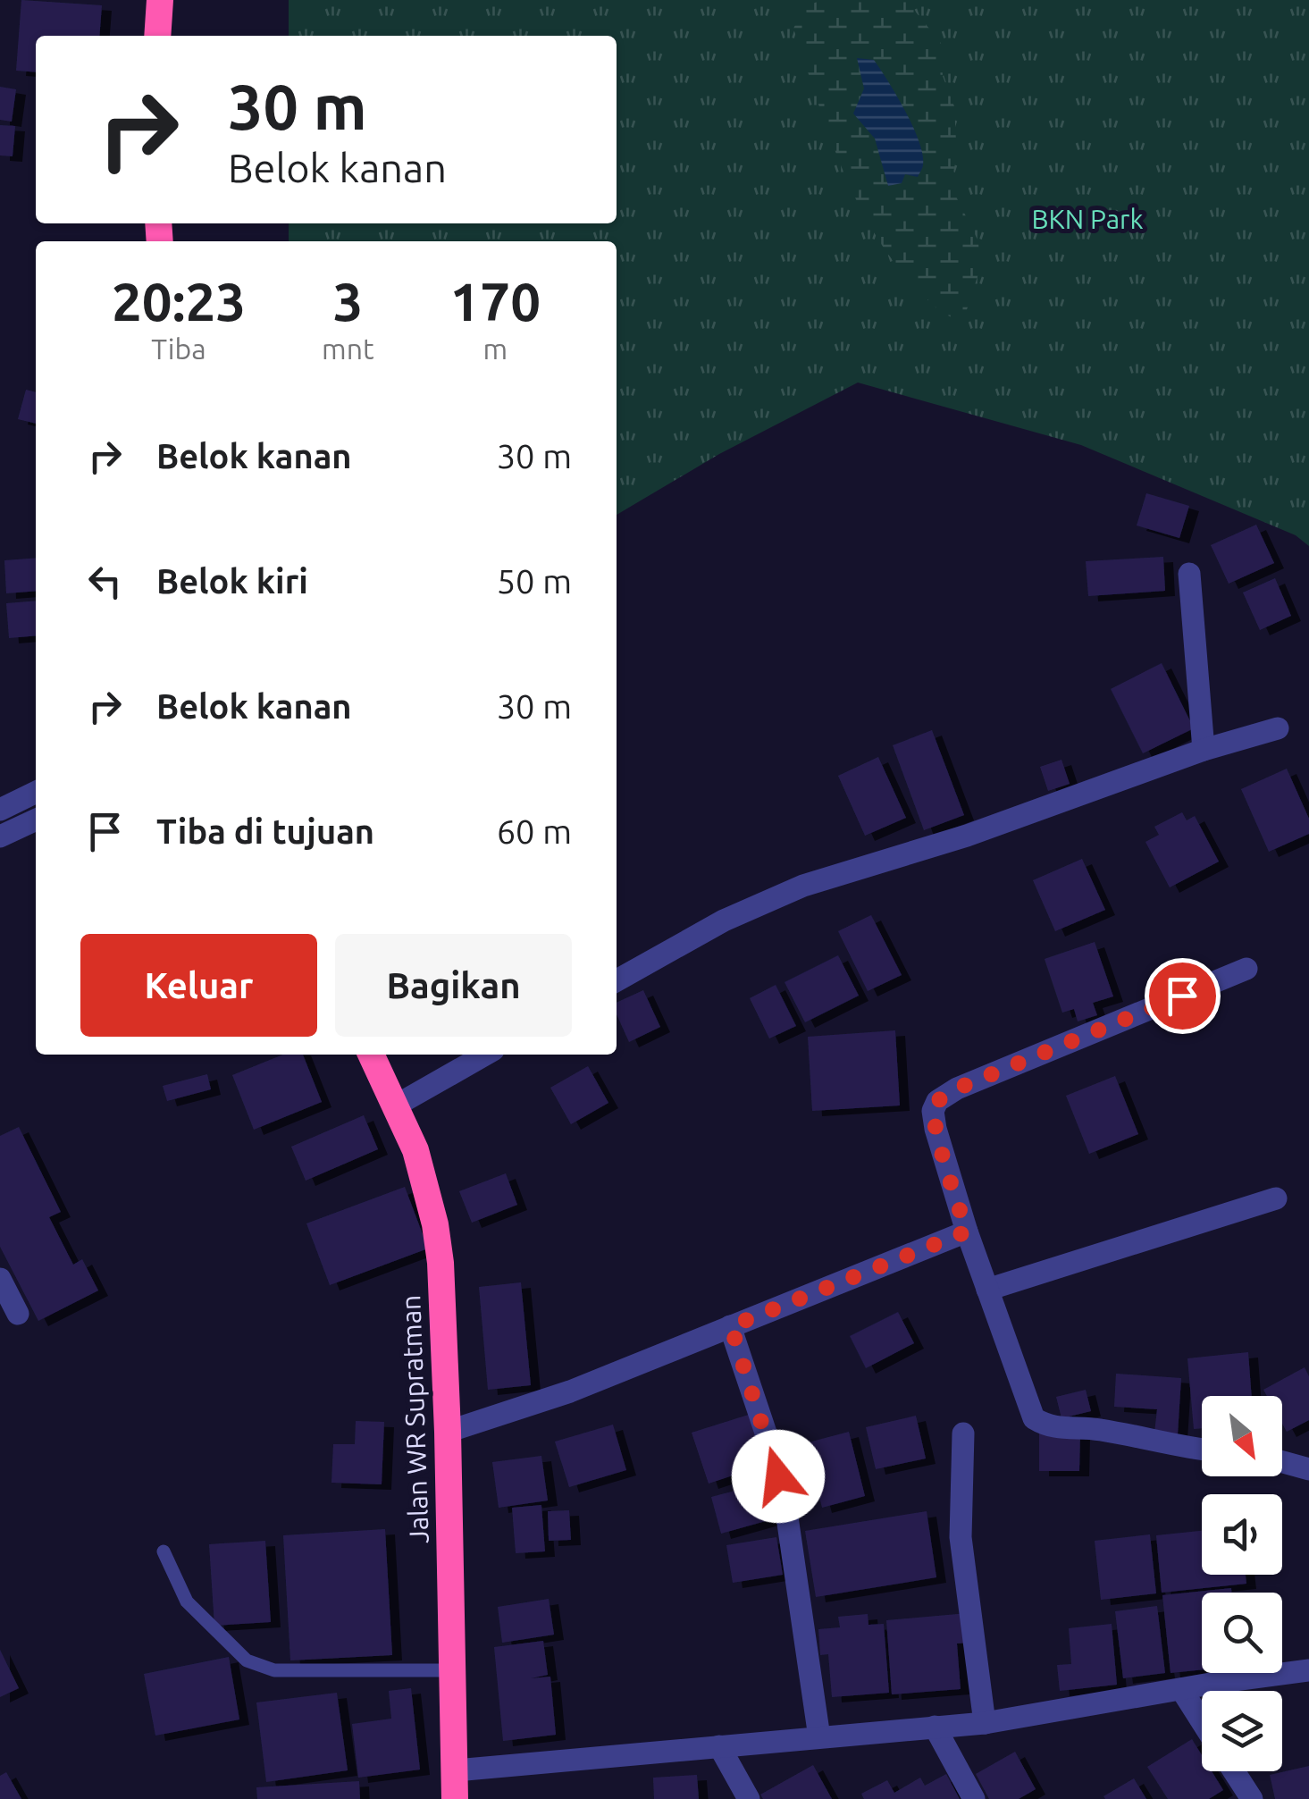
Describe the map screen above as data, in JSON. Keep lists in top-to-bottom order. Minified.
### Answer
{"streets":{"highway":["Jalan WR Supratman"]},"parks":["BKN Park"],"north":"bottom right","page":{"turn":["30 m","Belok kanan"],"eta":["20:23","Tiba","3","mnt","170","m"],"list":[{"name":"Belok kanan","value":"30 m"},{"name":"Belok kiri","value":"50 m"},{"name":"Belok kanan","value":"30 m"},{"name":"Tiba di tujuan","value":"60 m"}],"buttons":["Keluar","Bagikan"]}}
